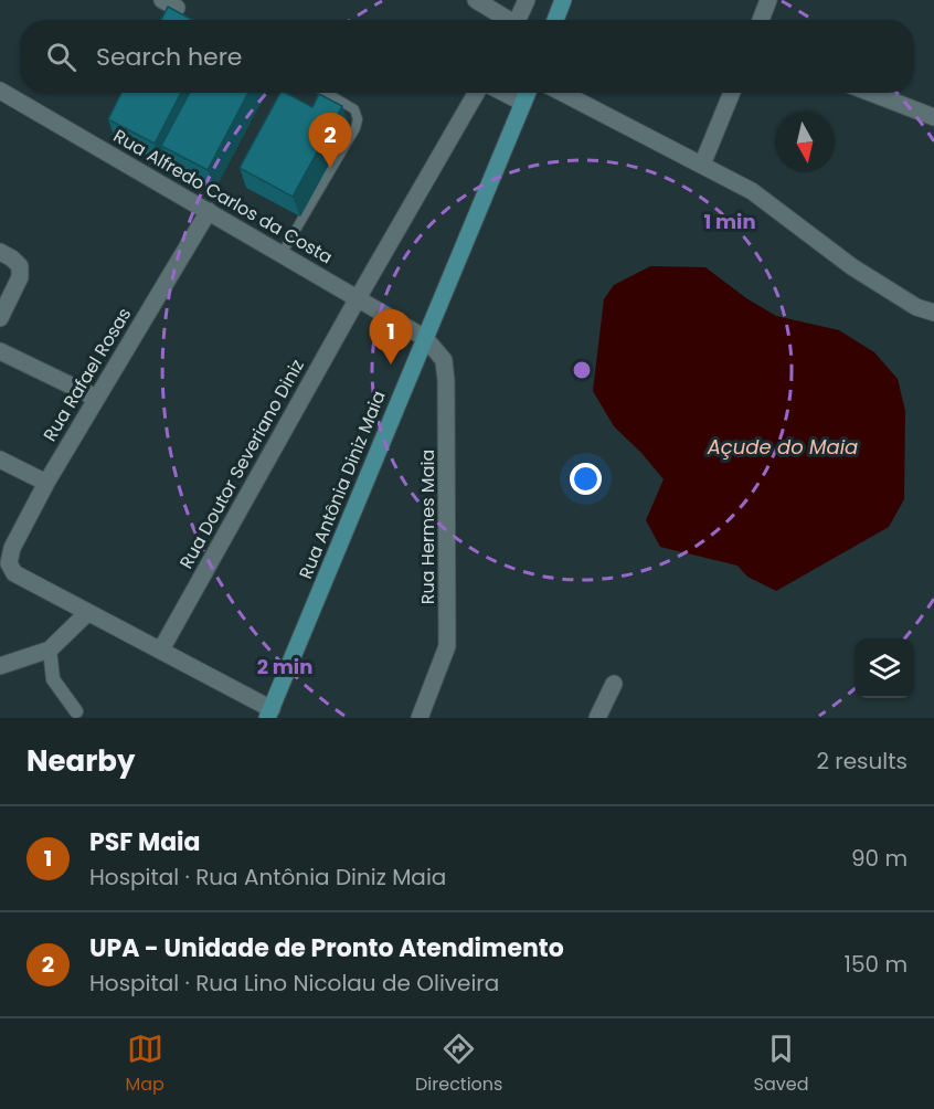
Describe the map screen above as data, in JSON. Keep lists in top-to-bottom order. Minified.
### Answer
{"streets":{"main road":["Rua Antônia Diniz Maia"],"street":["Rua Alfredo Carlos da Costa","Rua Rafael Rosas","Rua Doutor Severiano Diniz","Rua Hermes Maia"]},"crossings":[["Rua Alfredo Carlos da Costa","Rua Rafael Rosas"],["Rua Alfredo Carlos da Costa","Rua Doutor Severiano Diniz"],["Rua Alfredo Carlos da Costa","Rua Antônia Diniz Maia"],["Rua Alfredo Carlos da Costa","Rua Hermes Maia"],["Rua Antônia Diniz Maia","Rua Hermes Maia"]],"water":["Açude do Maia"],"north":"bottom","page":{"search":"Search here","pins":["2","1"],"heading":["Nearby","2 results"],"list":[{"mark":"1","name":"PSF Maia","note":"Hospital · Rua Antônia Diniz Maia","value":"90 m"},{"mark":"2","name":"UPA - Unidade de Pronto Atendimento","note":"Hospital · Rua Lino Nicolau de Oliveira","value":"150 m"}],"nav":["Map","Directions","Saved"]},"rings":["1 min","2 min"]}
